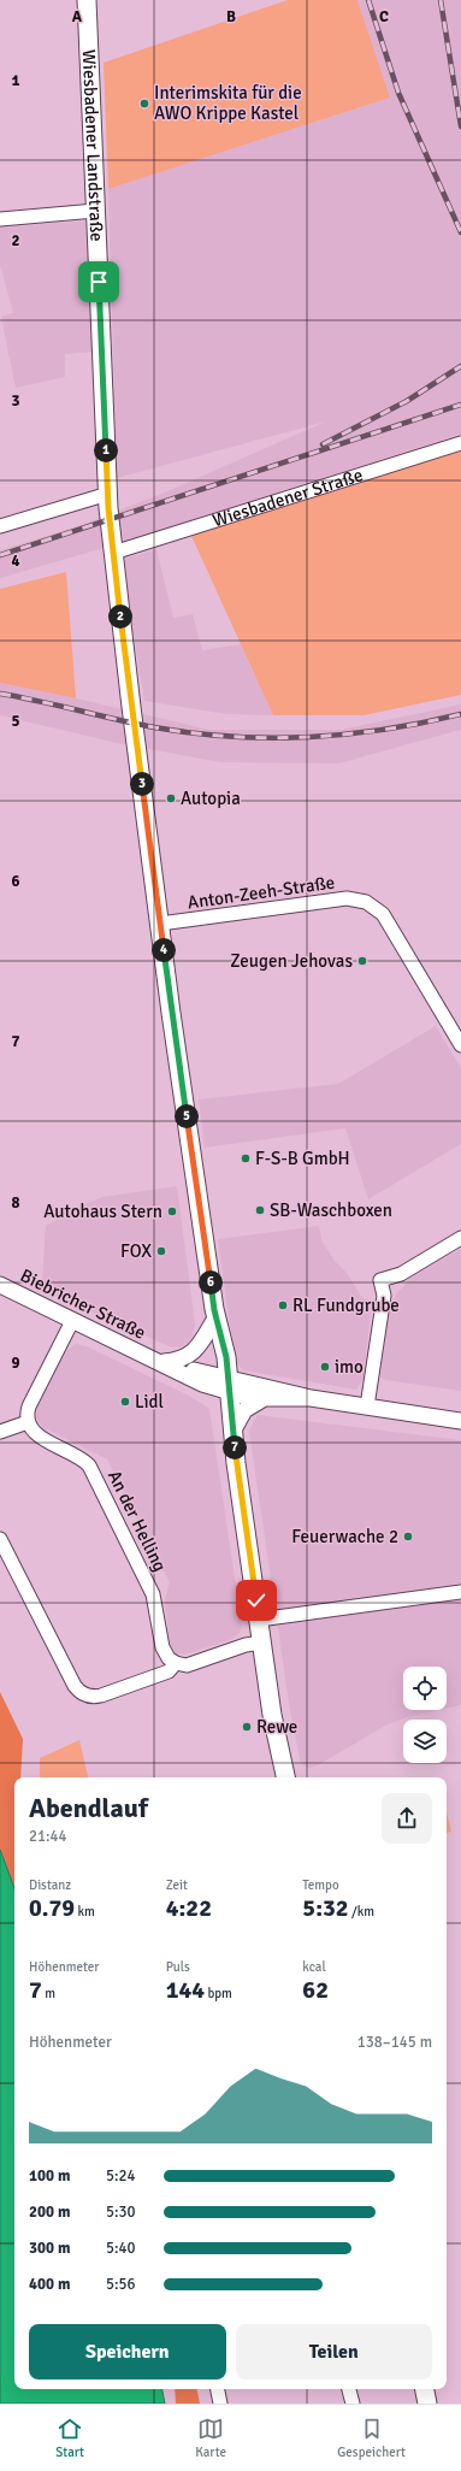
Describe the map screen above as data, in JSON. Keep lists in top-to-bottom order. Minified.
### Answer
{"streets":{"main road":["Wiesbadener Landstraße"],"street":["Wiesbadener Straße","Anton-Zeeh-Straße","Biebricher Straße","An der Helling"]},"places":["Interimskita für die AWO Krippe Kastel","Autopia","Zeugen Jehovas","F-S-B GmbH","SB-Waschboxen","Autohaus Stern","FOX","RL Fundgrube","imo","Lidl","Feuerwache 2","Rewe"],"page":{"pins":["1","2","3","4","5","6","7"],"heading":["Abendlauf","21:44"],"stats":[["Distanz","0.79 km"],["Zeit","4:22"],["Tempo","5:32 /km"],["Höhenmeter","7 m"],["Puls","144 bpm"],["kcal","62"]],"chart":["Höhenmeter","138–145 m"],"list":[{"name":"100 m","note":"5:24"},{"name":"200 m","note":"5:30"},{"name":"300 m","note":"5:40"},{"name":"400 m","note":"5:56"}],"buttons":["Speichern","Teilen"],"tabs":["Start","Karte","Gespeichert"]},"grid":{"columns":["A","B","C"],"rows":["1","2","3","4","5","6","7","8","9"]}}
